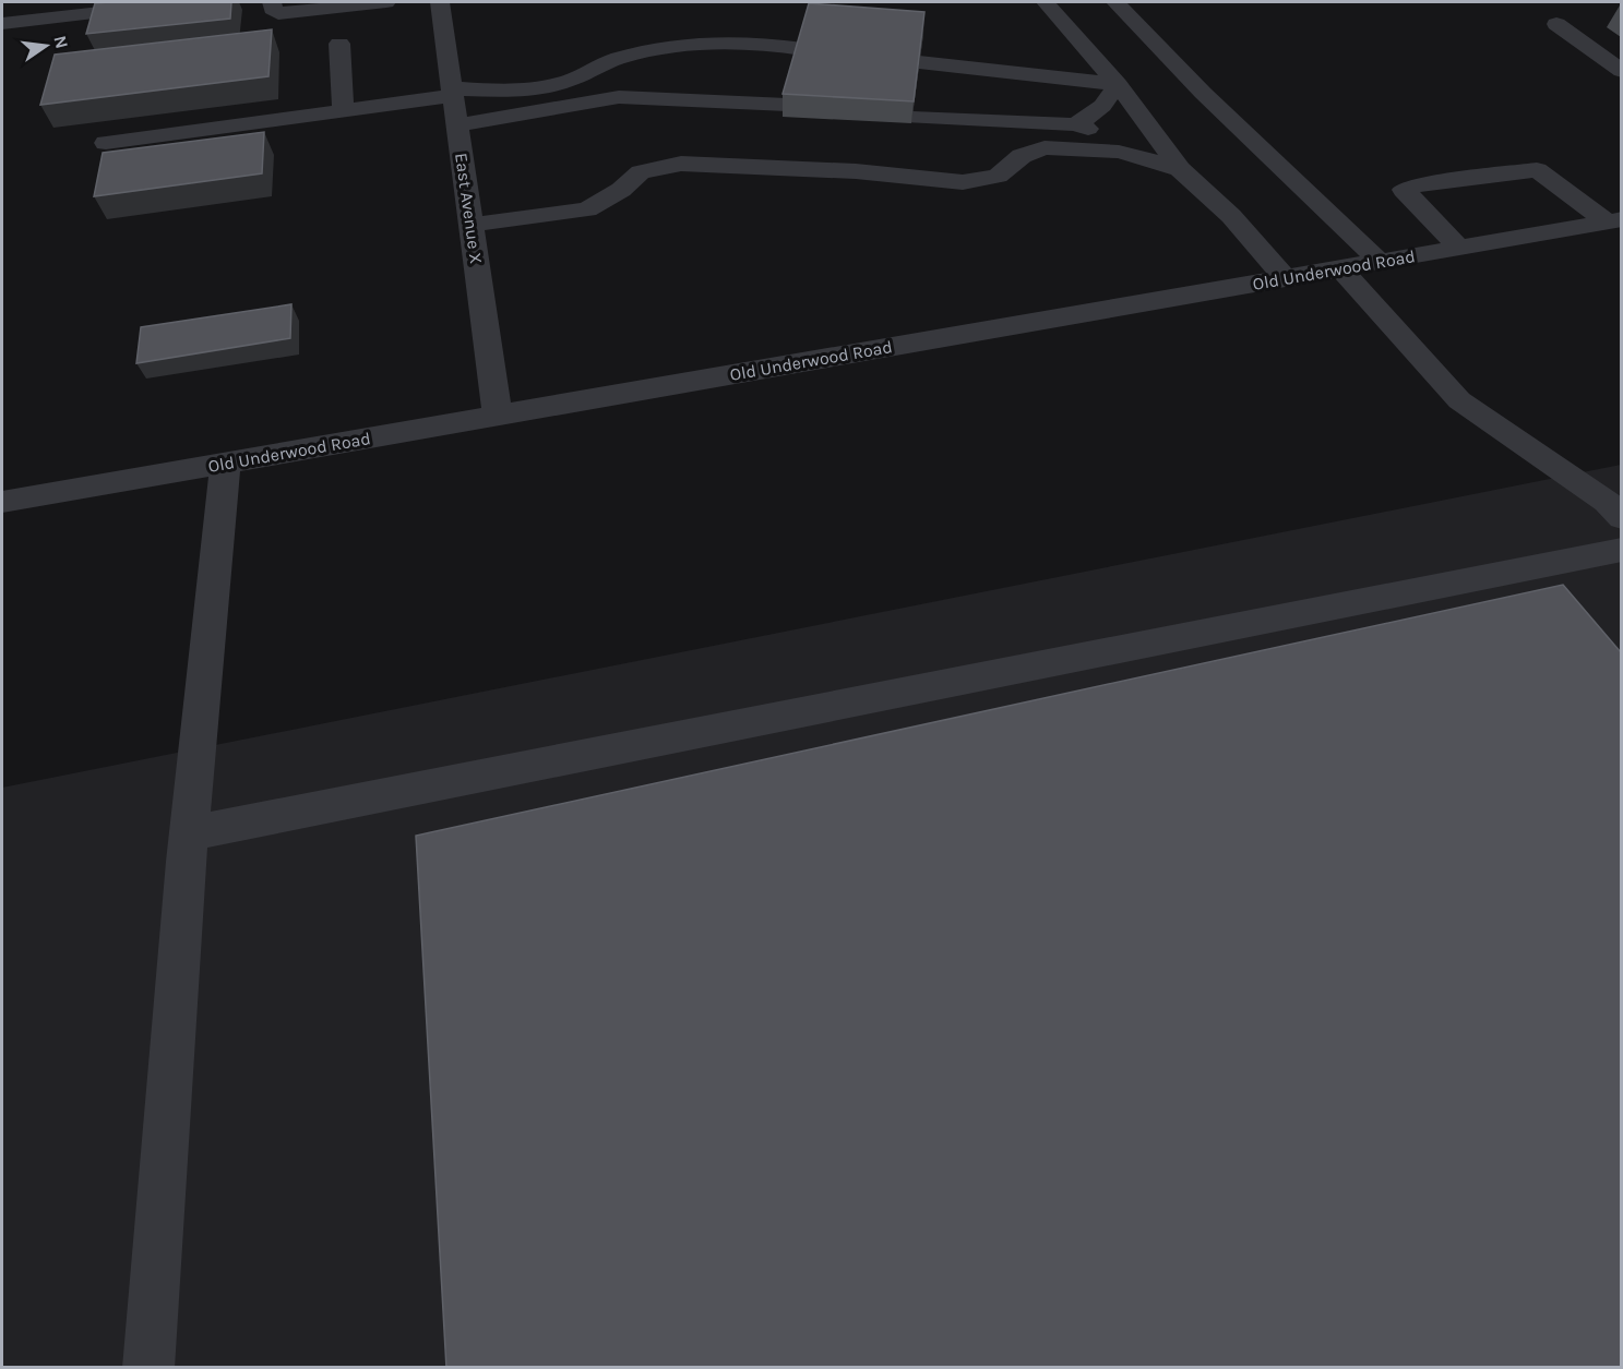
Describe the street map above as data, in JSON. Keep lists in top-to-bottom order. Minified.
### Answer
{"streets":{"street":["East Avenue X","Old Underwood Road"]},"crossings":[["East Avenue X","Old Underwood Road"]],"north":"right"}
